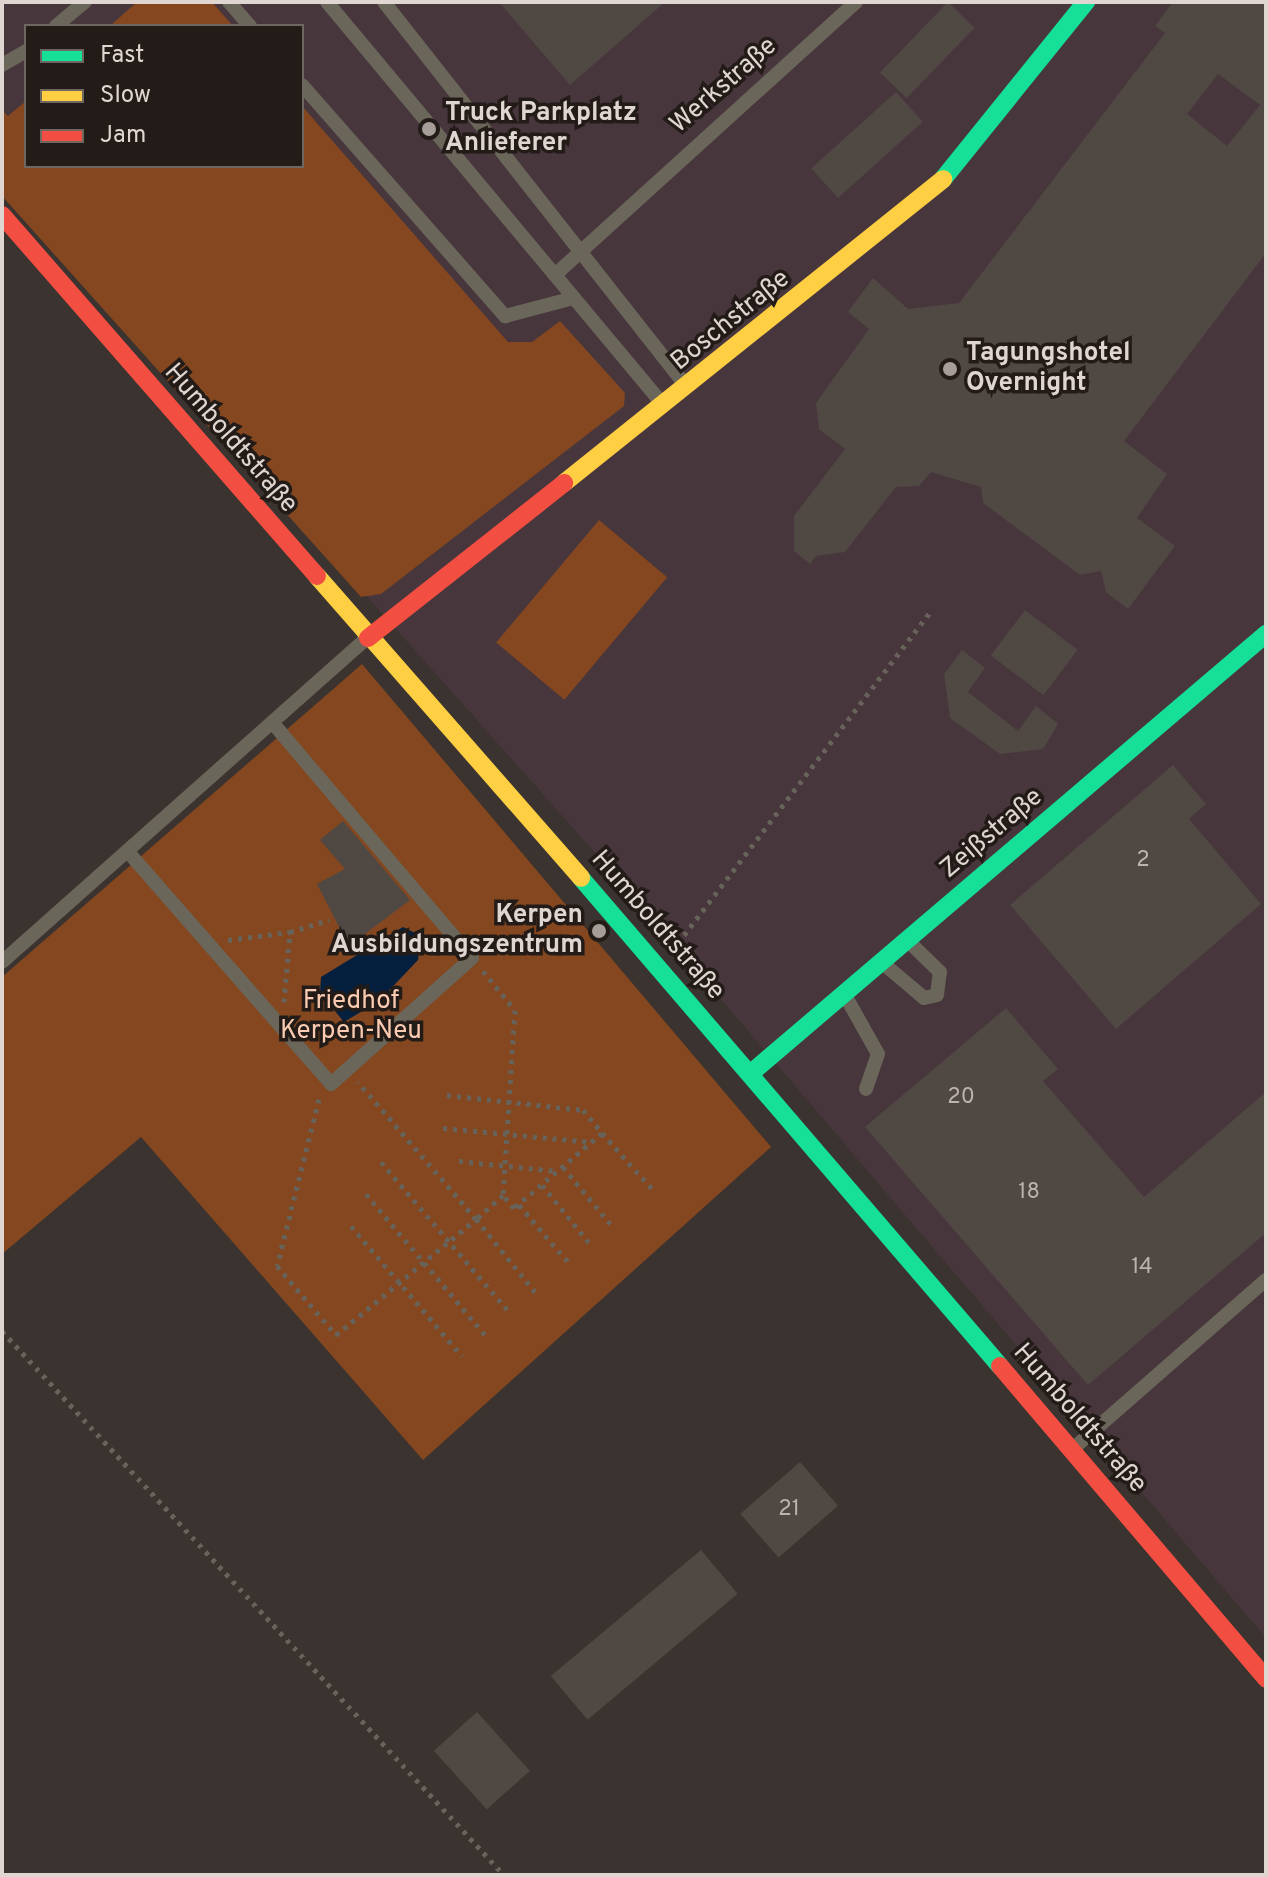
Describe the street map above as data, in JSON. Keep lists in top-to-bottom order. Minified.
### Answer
{"streets":{"street":["Boschstraße","Humboldtstraße","Zeißstraße"],"lane":["Werkstraße"]},"crossings":[["Boschstraße","Humboldtstraße"],["Humboldtstraße","Zeißstraße"]],"parks":["Friedhof Kerpen-Neu"],"places":["Truck Parkplatz Anlieferer","Tagungshotel Overnight","Kerpen Ausbildungszentrum"],"house_numbers":["2","20","18","14","21"],"legend":["Fast","Slow","Jam"]}
